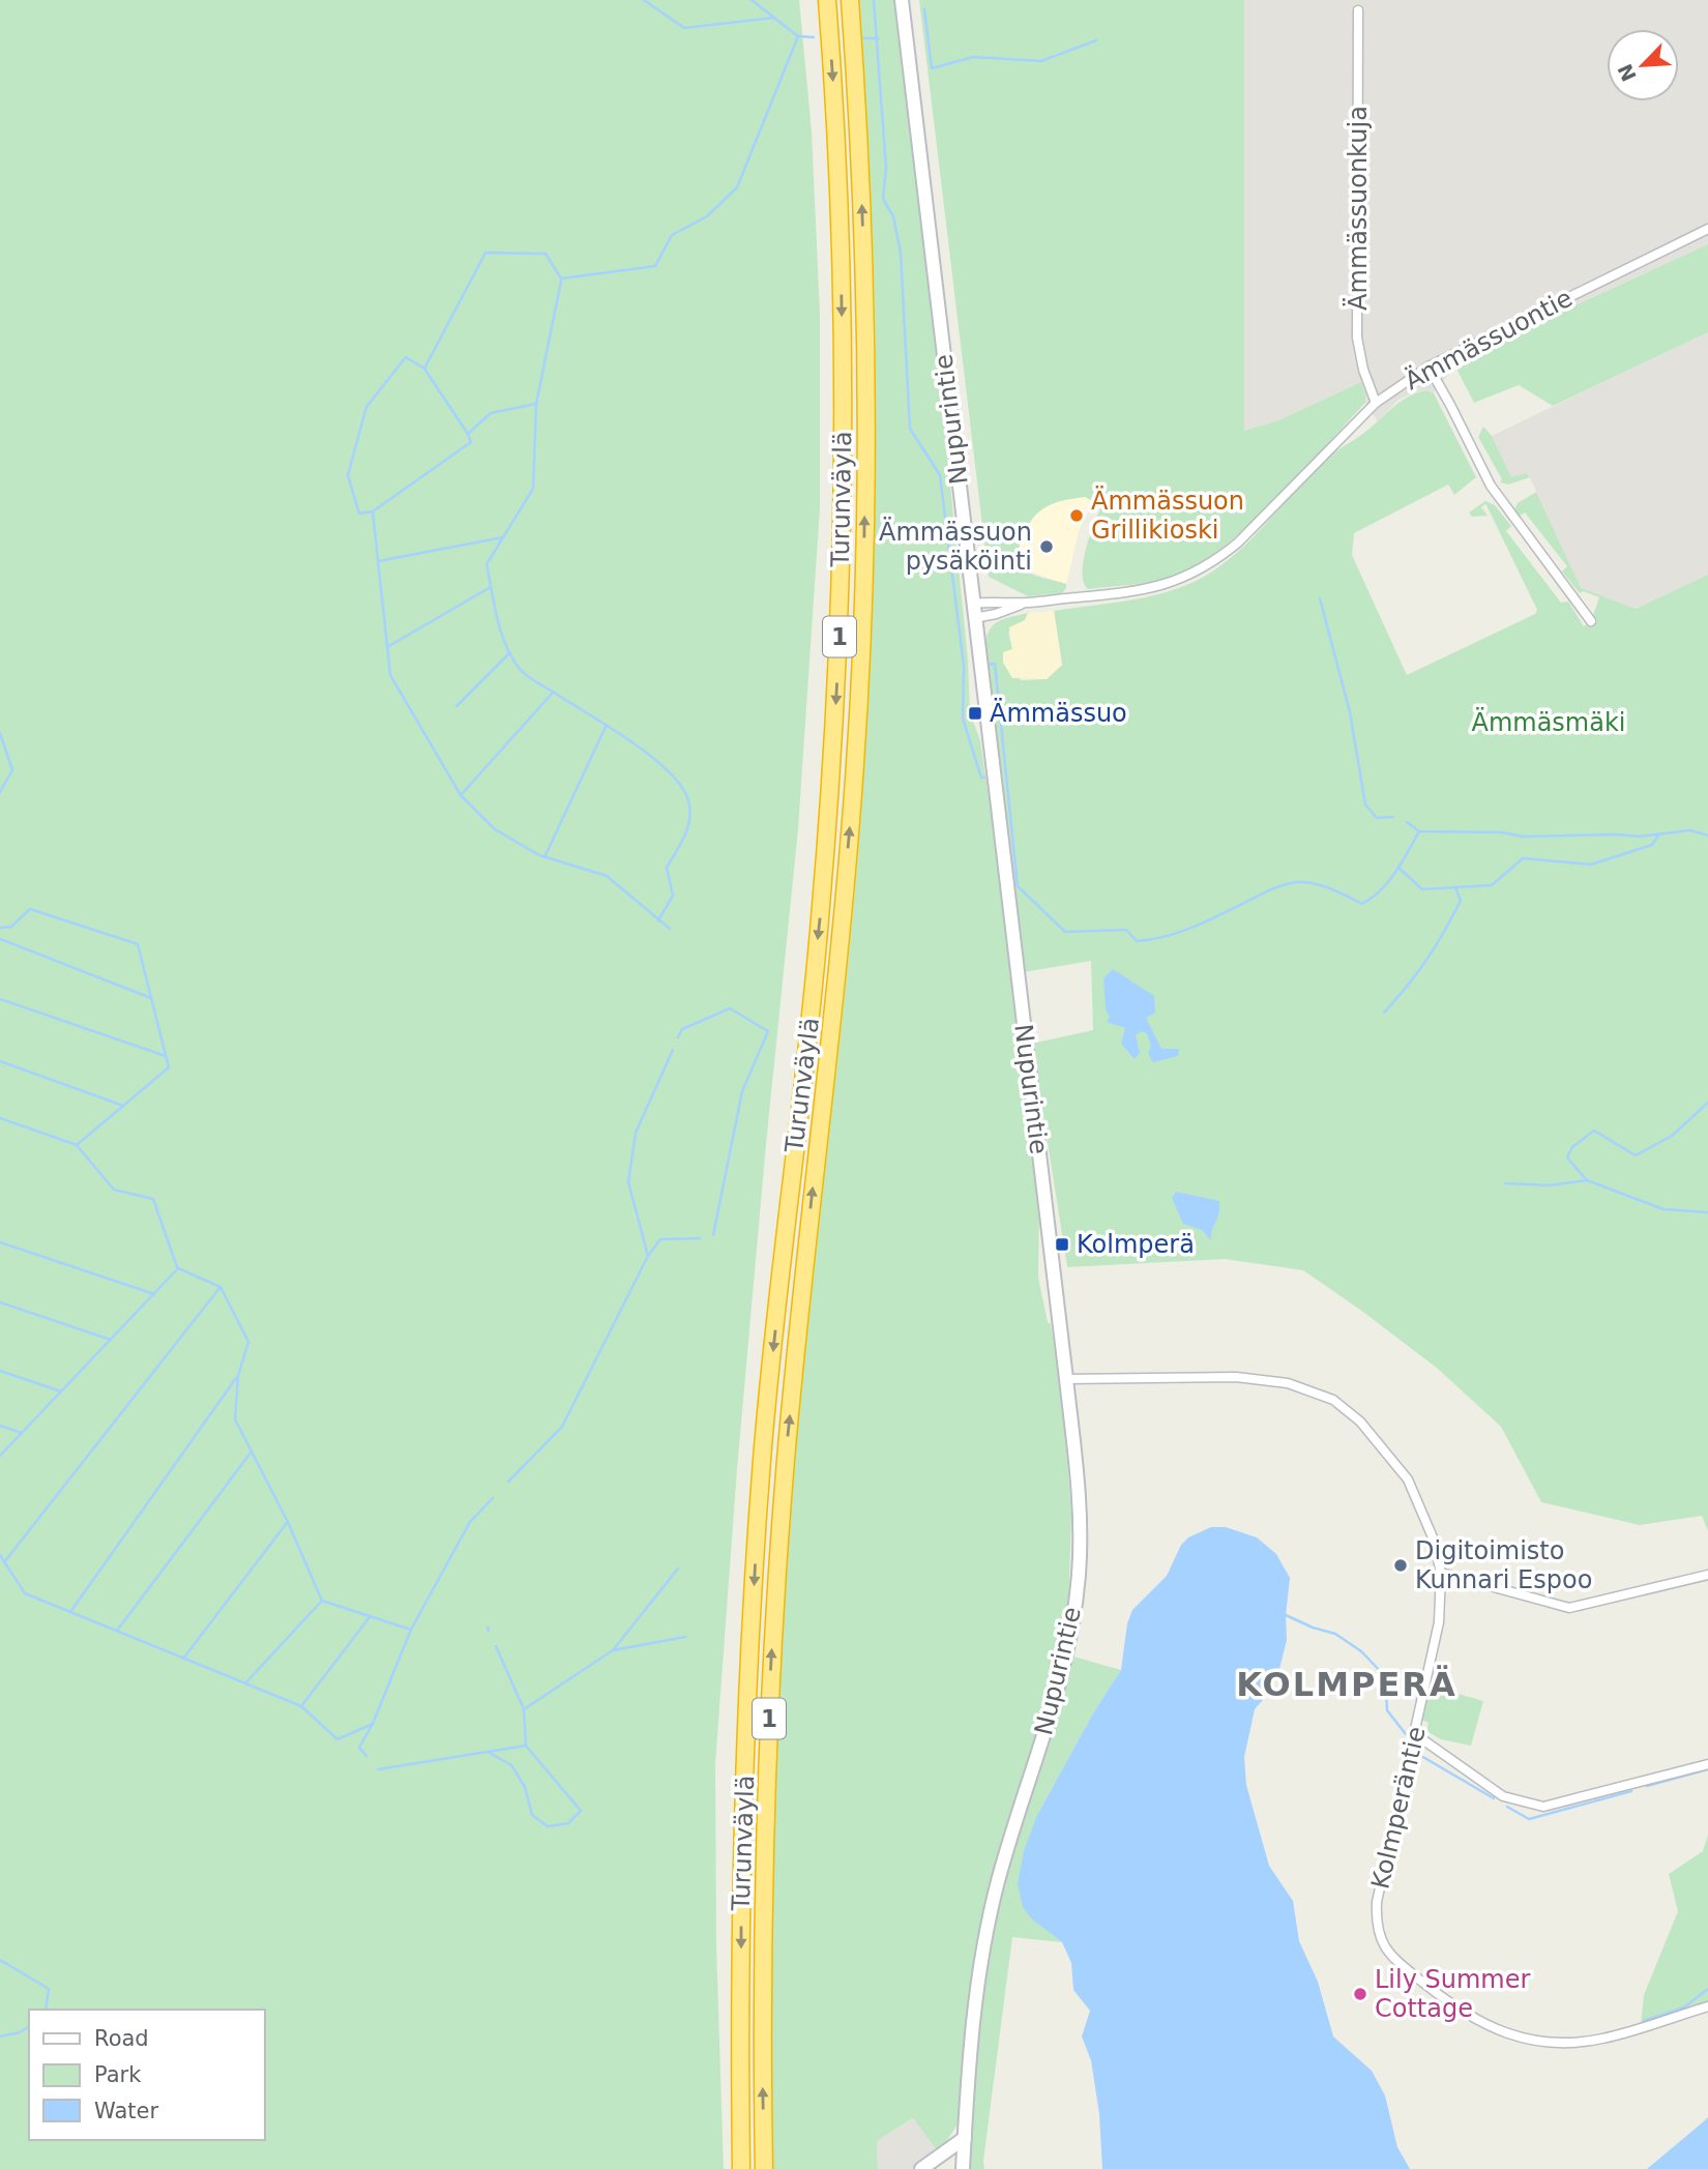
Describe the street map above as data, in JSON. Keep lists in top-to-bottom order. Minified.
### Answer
{"streets":{"highway":["Turunväylä","1"],"main road":["Nupurintie"],"street":["Ämmässuonkuja","Ämmässuontie","Kolmperäntie"]},"crossings":[["Ämmässuonkuja","Ämmässuontie"],["Ämmässuontie","Nupurintie"],["Nupurintie","Kolmperäntie"]],"districts":["KOLMPERÄ"],"parks":["Ämmäsmäki"],"places":{"other":["Ämmässuon Grillikioski","Ämmässuon pysäköinti","Digitoimisto Kunnari Espoo","Lily Summer Cottage"],"transit":["Ämmässuo","Kolmperä"]},"legend":["Road","Park","Water"],"north":"bottom left"}
